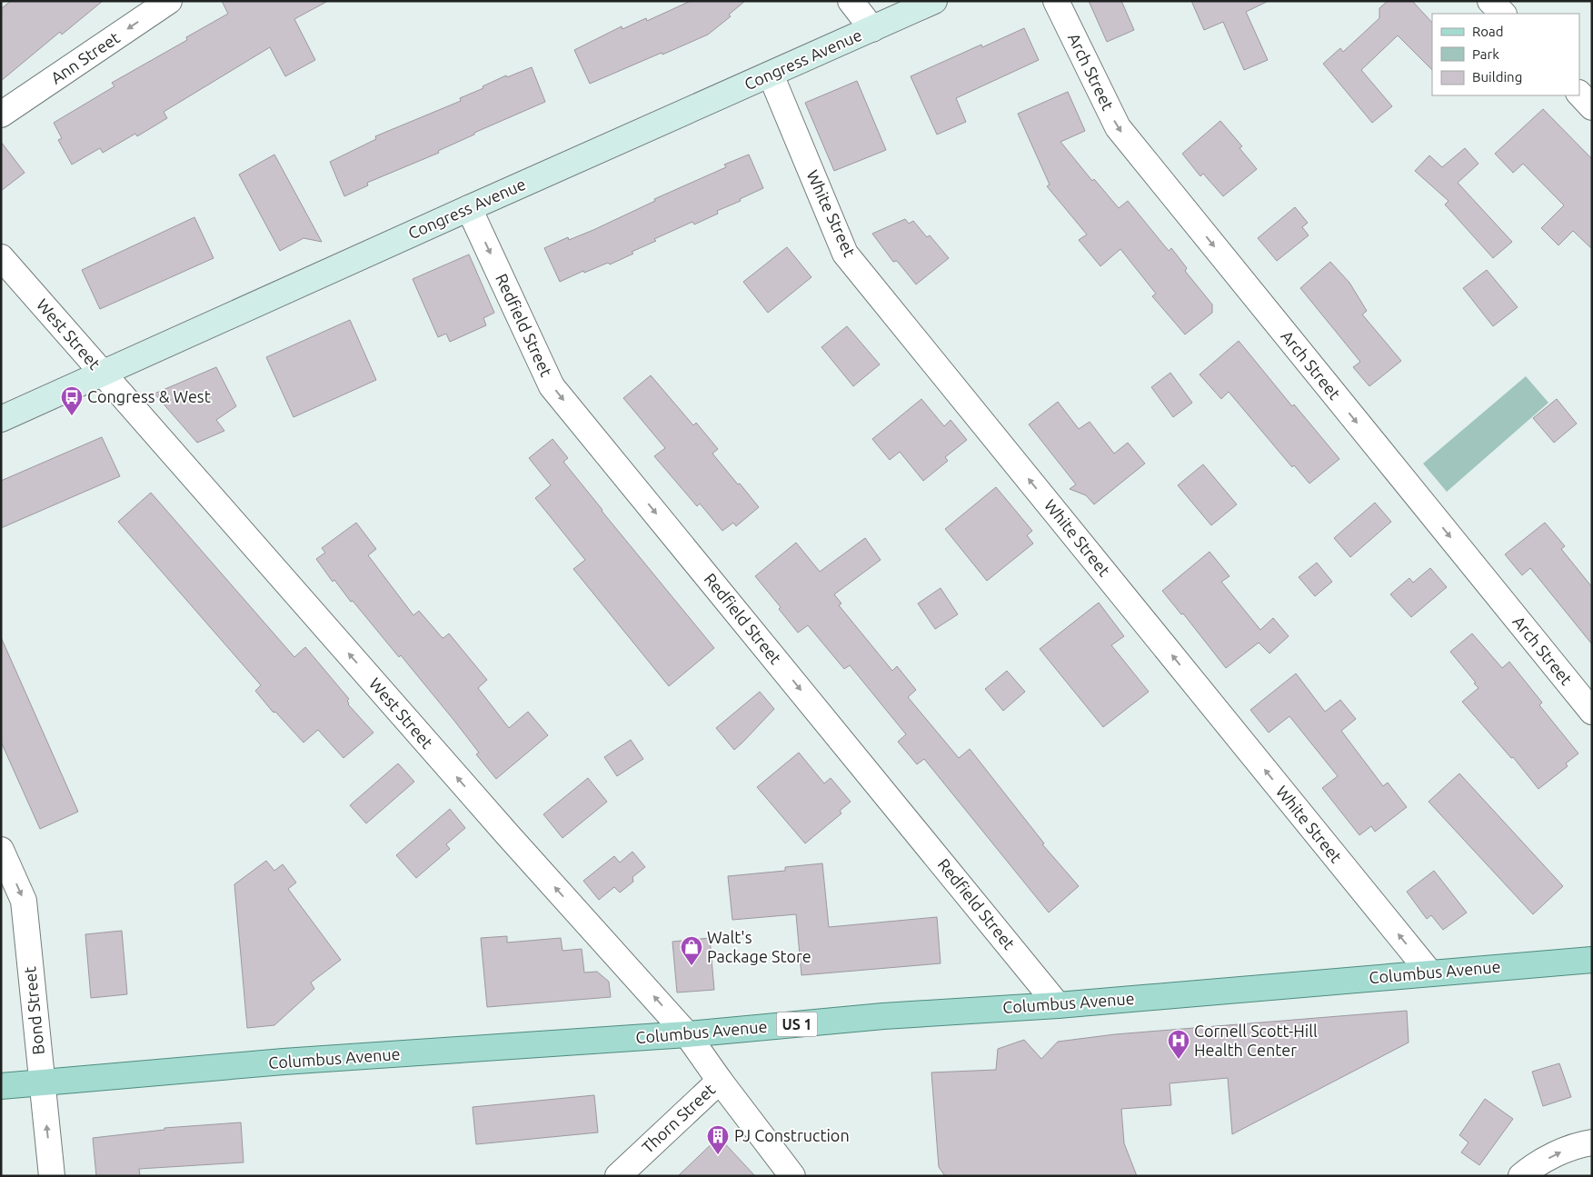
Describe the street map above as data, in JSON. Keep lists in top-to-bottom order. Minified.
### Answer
{"streets":{"main road":["Congress Avenue","Columbus Avenue","US 1"],"street":["Ann Street","Arch Street","White Street","Redfield Street","West Street","Bond Street","Thorn Street"]},"crossings":[["Congress Avenue","White Street"],["Congress Avenue","Redfield Street"],["Congress Avenue","West Street"],["White Street","Columbus Avenue"],["Redfield Street","Columbus Avenue"],["West Street","Columbus Avenue"],["West Street","Thorn Street"],["Columbus Avenue","Bond Street"]],"one_way":["Ann Street","Arch Street","White Street","Redfield Street","West Street"],"places":{"bus stop":["Congress & West"],"shop":["Walt's Package Store"],"hospital":["Cornell Scott-Hill Health Center"],"building":["PJ Construction"]},"legend":["Road","Park","Building"]}
